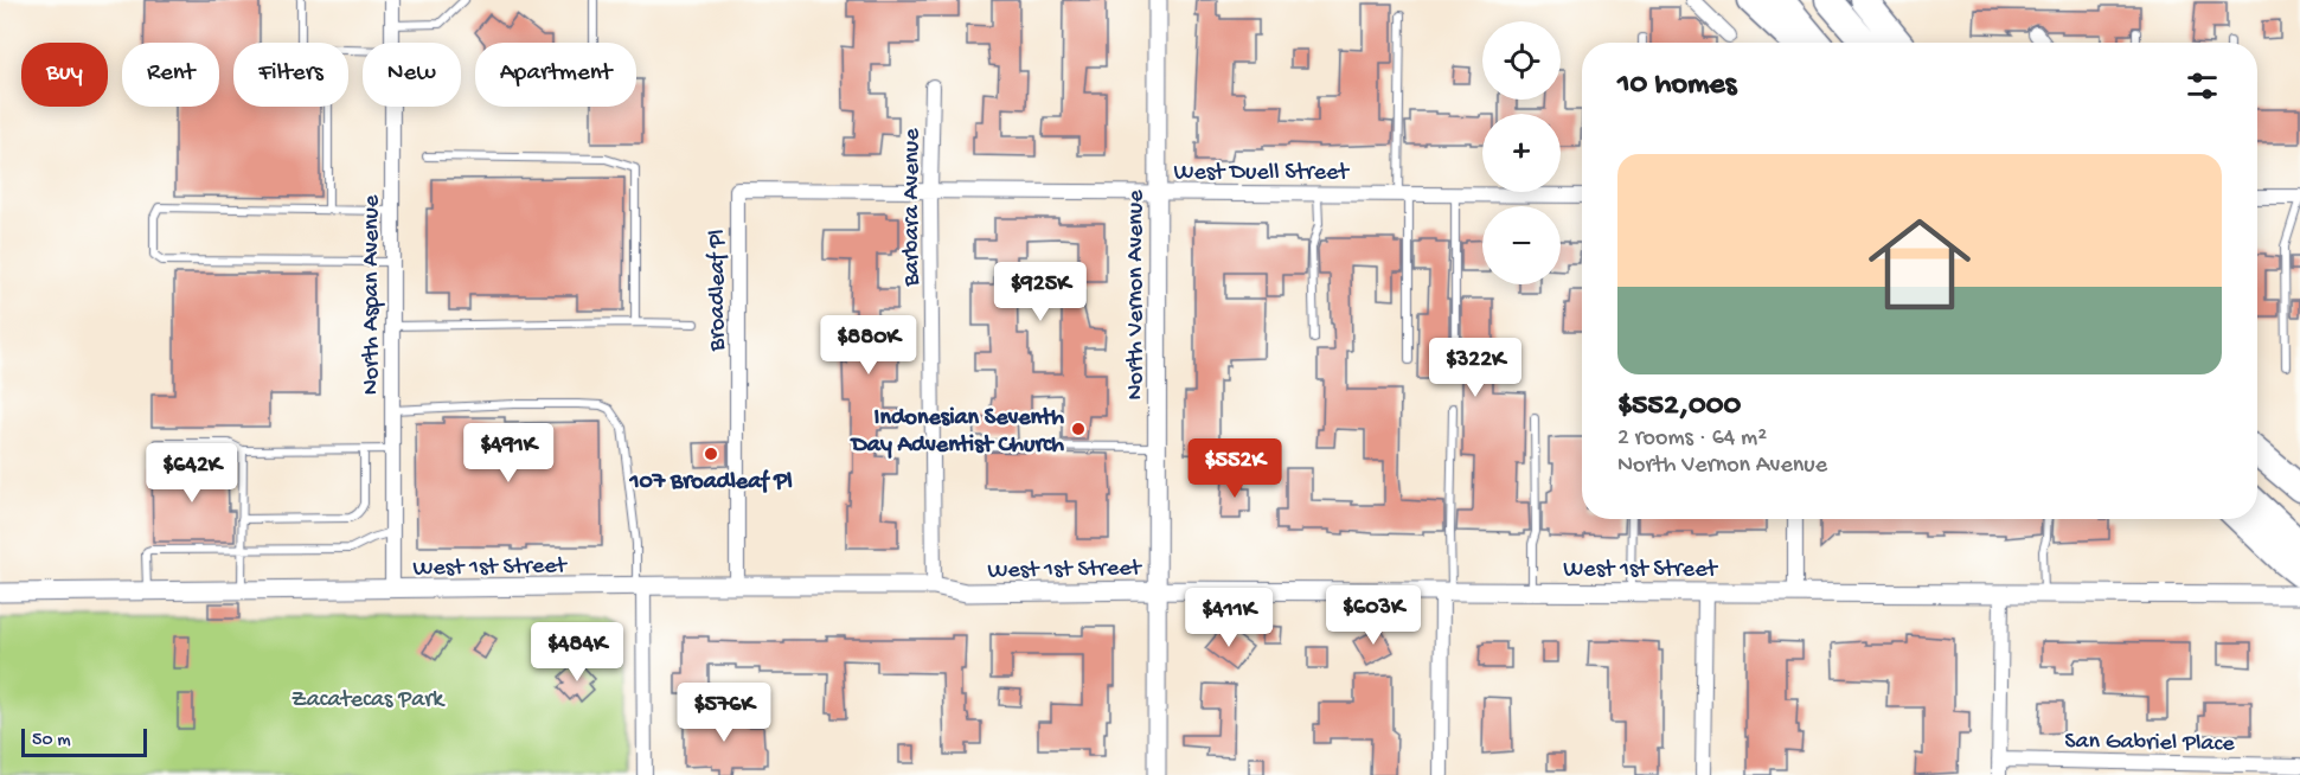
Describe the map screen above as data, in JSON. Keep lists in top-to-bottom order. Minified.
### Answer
{"streets":{"street":["West Duell Street","Barbara Avenue","Broadleaf Pl","North Aspan Avenue","North Vernon Avenue","West 1st Street","San Gabriel Place"]},"crossings":[["West Duell Street","Barbara Avenue"],["West Duell Street","Broadleaf Pl"],["West Duell Street","North Vernon Avenue"],["Barbara Avenue","Broadleaf Pl"],["Barbara Avenue","West 1st Street"],["Broadleaf Pl","West 1st Street"],["North Aspan Avenue","West 1st Street"],["North Vernon Avenue","West 1st Street"]],"parks":["Zacatecas Park"],"places":["Indonesian Seventh Day Adventist Church","107 Broadleaf Pl"],"scale_bar":"50 m","page":{"map_buttons":["+","−"],"chip":["Buy","Rent","Filters","New","Apartment"],"heading":"10 homes","list":[{"name":"$552,000","note":"2 rooms · 64 m² · North Vernon Avenue"}],"price":["$925K","$880K","$322K","$491K","$552K","$642K","$603K","$411K","$484K","$576K"],"scale":"50 m"}}
